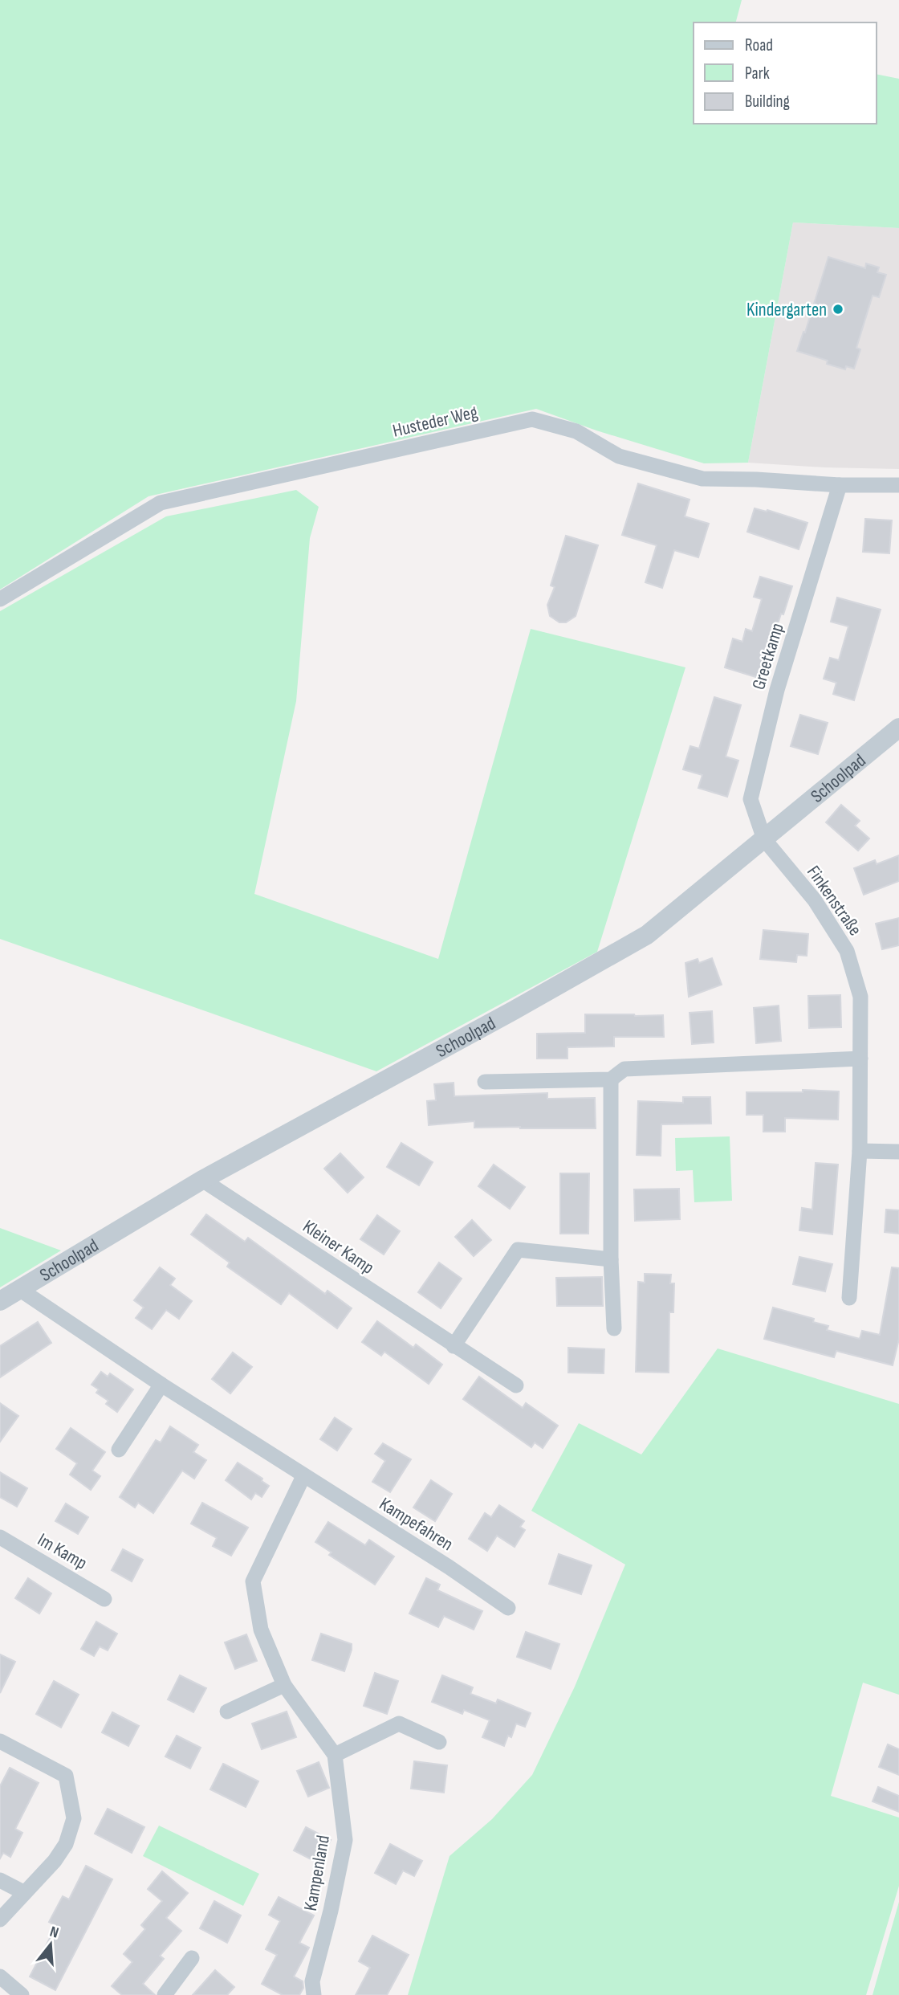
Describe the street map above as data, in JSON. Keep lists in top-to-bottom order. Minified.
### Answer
{"streets":{"street":["Husteder Weg","Greetkamp","Schoolpad","Finkenstraße","Kleiner Kamp","Kampefahren","Im Kamp","Kampenland"]},"crossings":[["Husteder Weg","Greetkamp"],["Greetkamp","Schoolpad"],["Greetkamp","Finkenstraße"],["Schoolpad","Finkenstraße"],["Schoolpad","Kleiner Kamp"],["Schoolpad","Kampefahren"],["Kampefahren","Kampenland"]],"places":["Kindergarten"],"legend":["Road","Park","Building"],"north":"top"}
